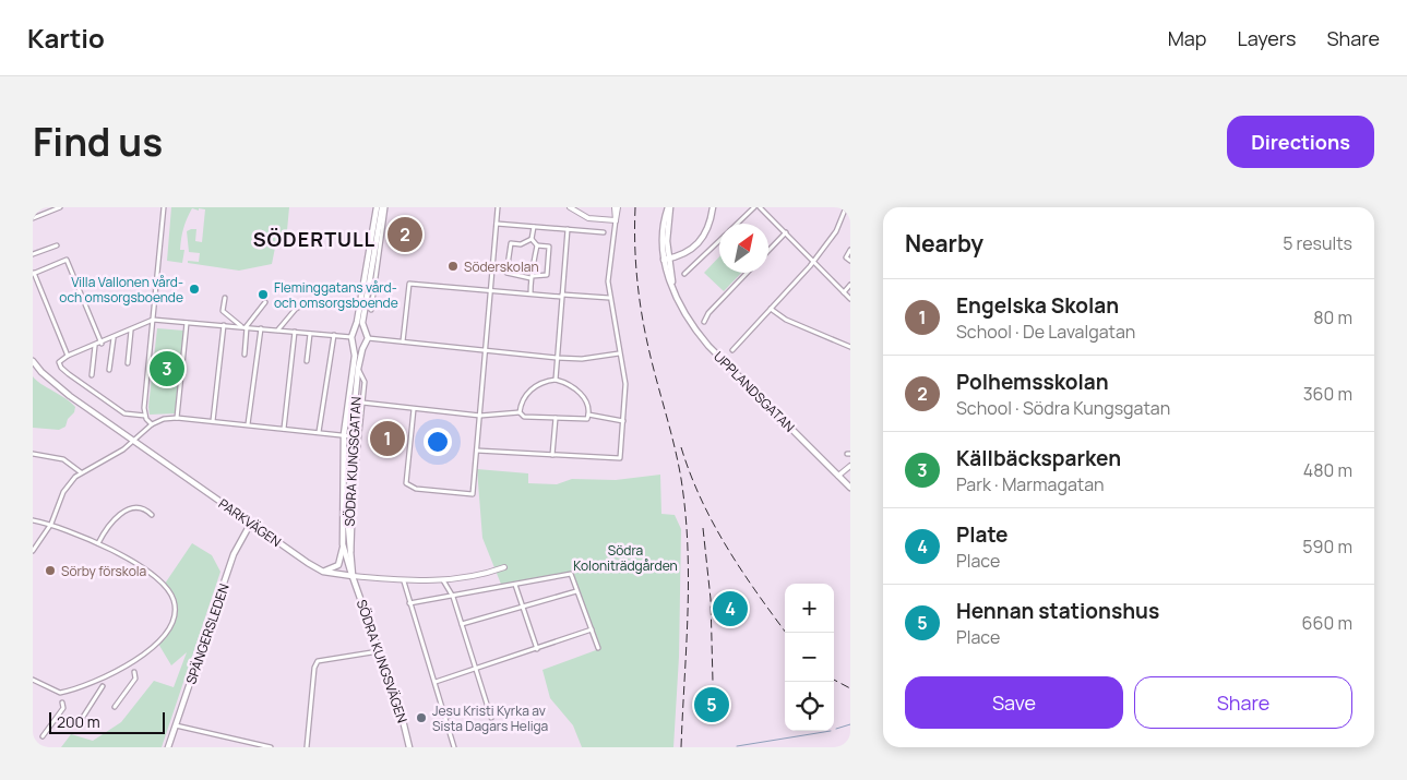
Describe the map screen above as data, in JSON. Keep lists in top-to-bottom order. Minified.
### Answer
{"streets":{"main road":["UPPLANDSGATAN","SÖDRA KUNGSGATAN","PARKVÄGEN","SPÄNGERSLEDEN","SÖDRA KUNGSVÄGEN"]},"crossings":[["SÖDRA KUNGSGATAN","PARKVÄGEN"],["SÖDRA KUNGSGATAN","SÖDRA KUNGSVÄGEN"],["PARKVÄGEN","SPÄNGERSLEDEN"],["PARKVÄGEN","SÖDRA KUNGSVÄGEN"]],"districts":["SÖDERTULL"],"parks":["Södra Koloniträdgården"],"places":["Söderskolan","Villa Vallonen vård- och omsorgsboende","Fleminggatans vård- och omsorgsboende","Sörby förskola","Jesu Kristi Kyrka av Sista Dagars Heliga"],"scale_bar":"200 m","north":"top right","page":{"header":"Kartio","nav":["Map","Layers","Share"],"title":"Find us","buttons":["Directions",["Save","Share"]],"heading":["Nearby","5 results"],"pins":["2","3","1","4","5"],"list":[{"mark":"1","name":"Engelska Skolan","note":"School · De Lavalgatan","value":"80 m"},{"mark":"2","name":"Polhemsskolan","note":"School · Södra Kungsgatan","value":"360 m"},{"mark":"3","name":"Källbäcksparken","note":"Park · Marmagatan","value":"480 m"},{"mark":"4","name":"Plate","note":"Place","value":"590 m"},{"mark":"5","name":"Hennan stationshus","note":"Place","value":"660 m"}],"map_buttons":["+","−"],"scale":"200 m"}}
